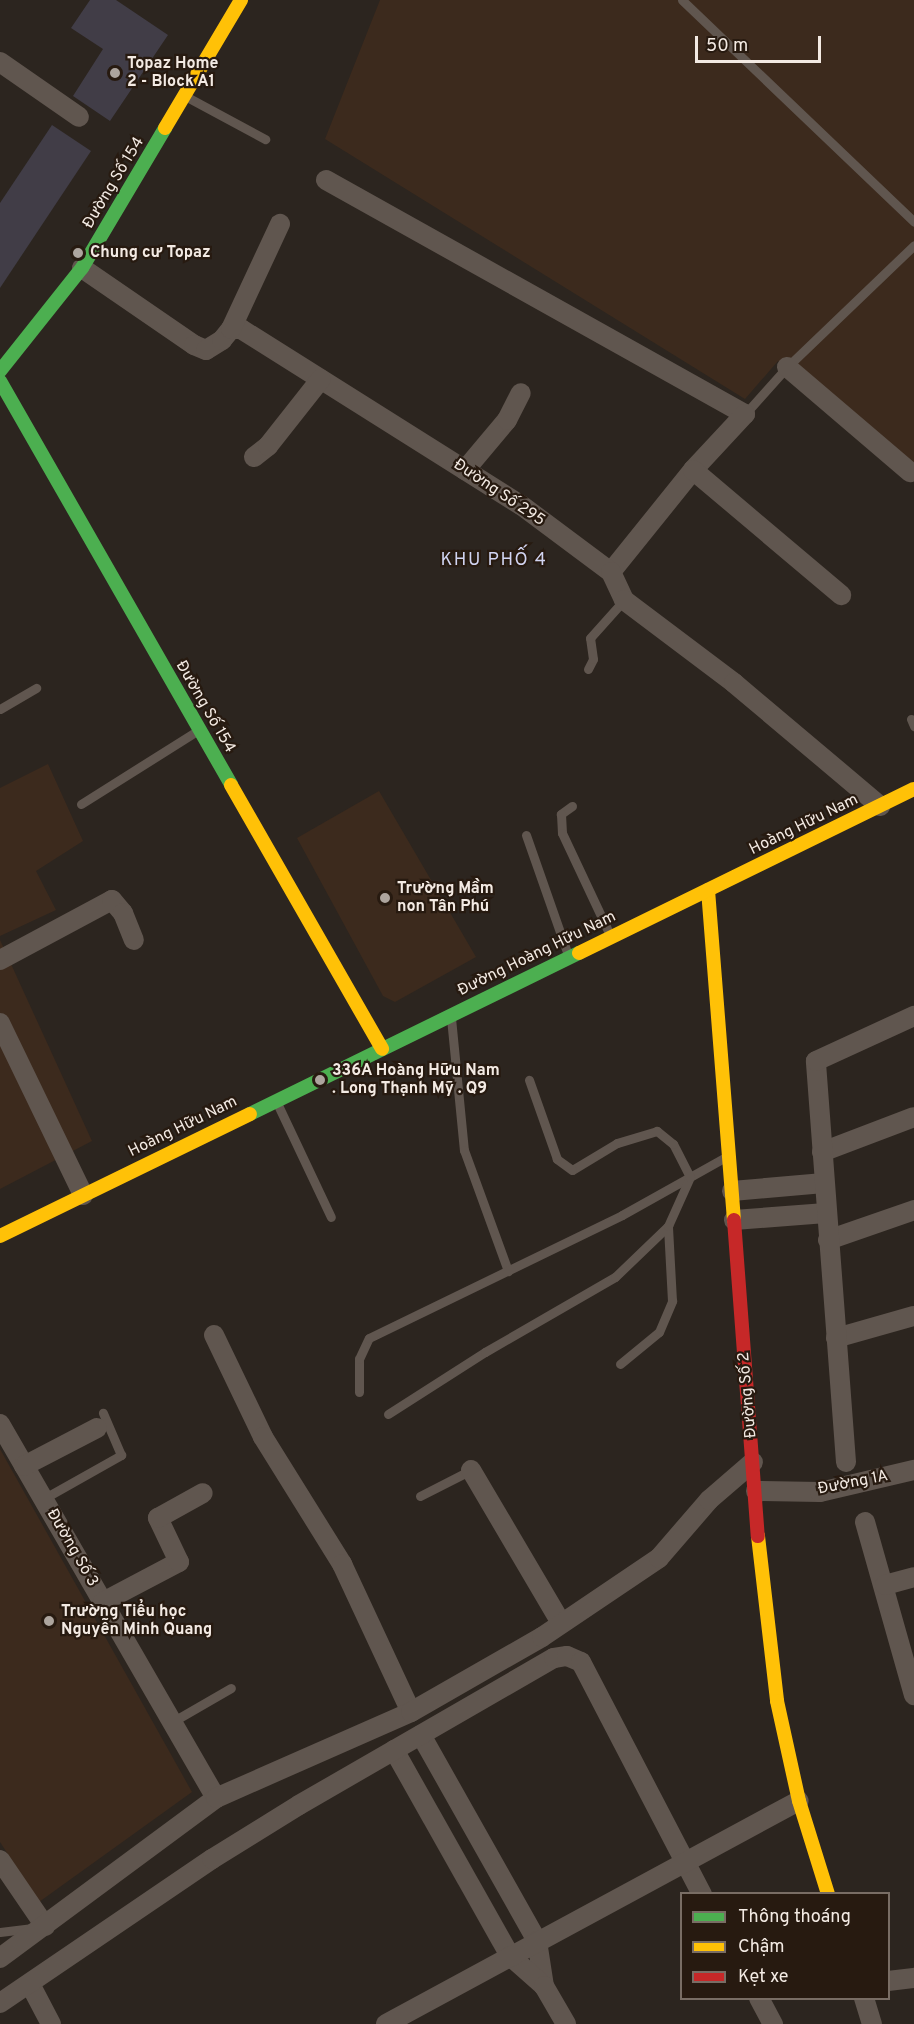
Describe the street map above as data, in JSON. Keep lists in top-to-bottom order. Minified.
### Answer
{"streets":{"street":["Đường Số 154","Đường Số 295","Hoàng Hữu Nam","Đường Hoàng Hữu Nam","Đường Số 2","Đường 1A","Đường Số 3"]},"crossings":[["Đường Số 154","Hoàng Hữu Nam"],["Đường Số 154","Đường Hoàng Hữu Nam"],["Đường Số 295","Hoàng Hữu Nam"],["Hoàng Hữu Nam","Đường Hoàng Hữu Nam"],["Hoàng Hữu Nam","Đường Số 2"],["Đường Hoàng Hữu Nam","Đường Số 2"],["Đường Số 2","Đường 1A"]],"districts":["KHU PHỐ 4"],"places":["Topaz Home 2 - Block A1","Chung cư Topaz","Trường Mầm non Tân Phú","336A Hoàng Hữu Nam . Long Thạnh Mỹ . Q9","Trường Tiểu học Nguyễn Minh Quang"],"legend":["Thông thoáng","Chậm","Kẹt xe"],"scale_bar":"50 m"}
